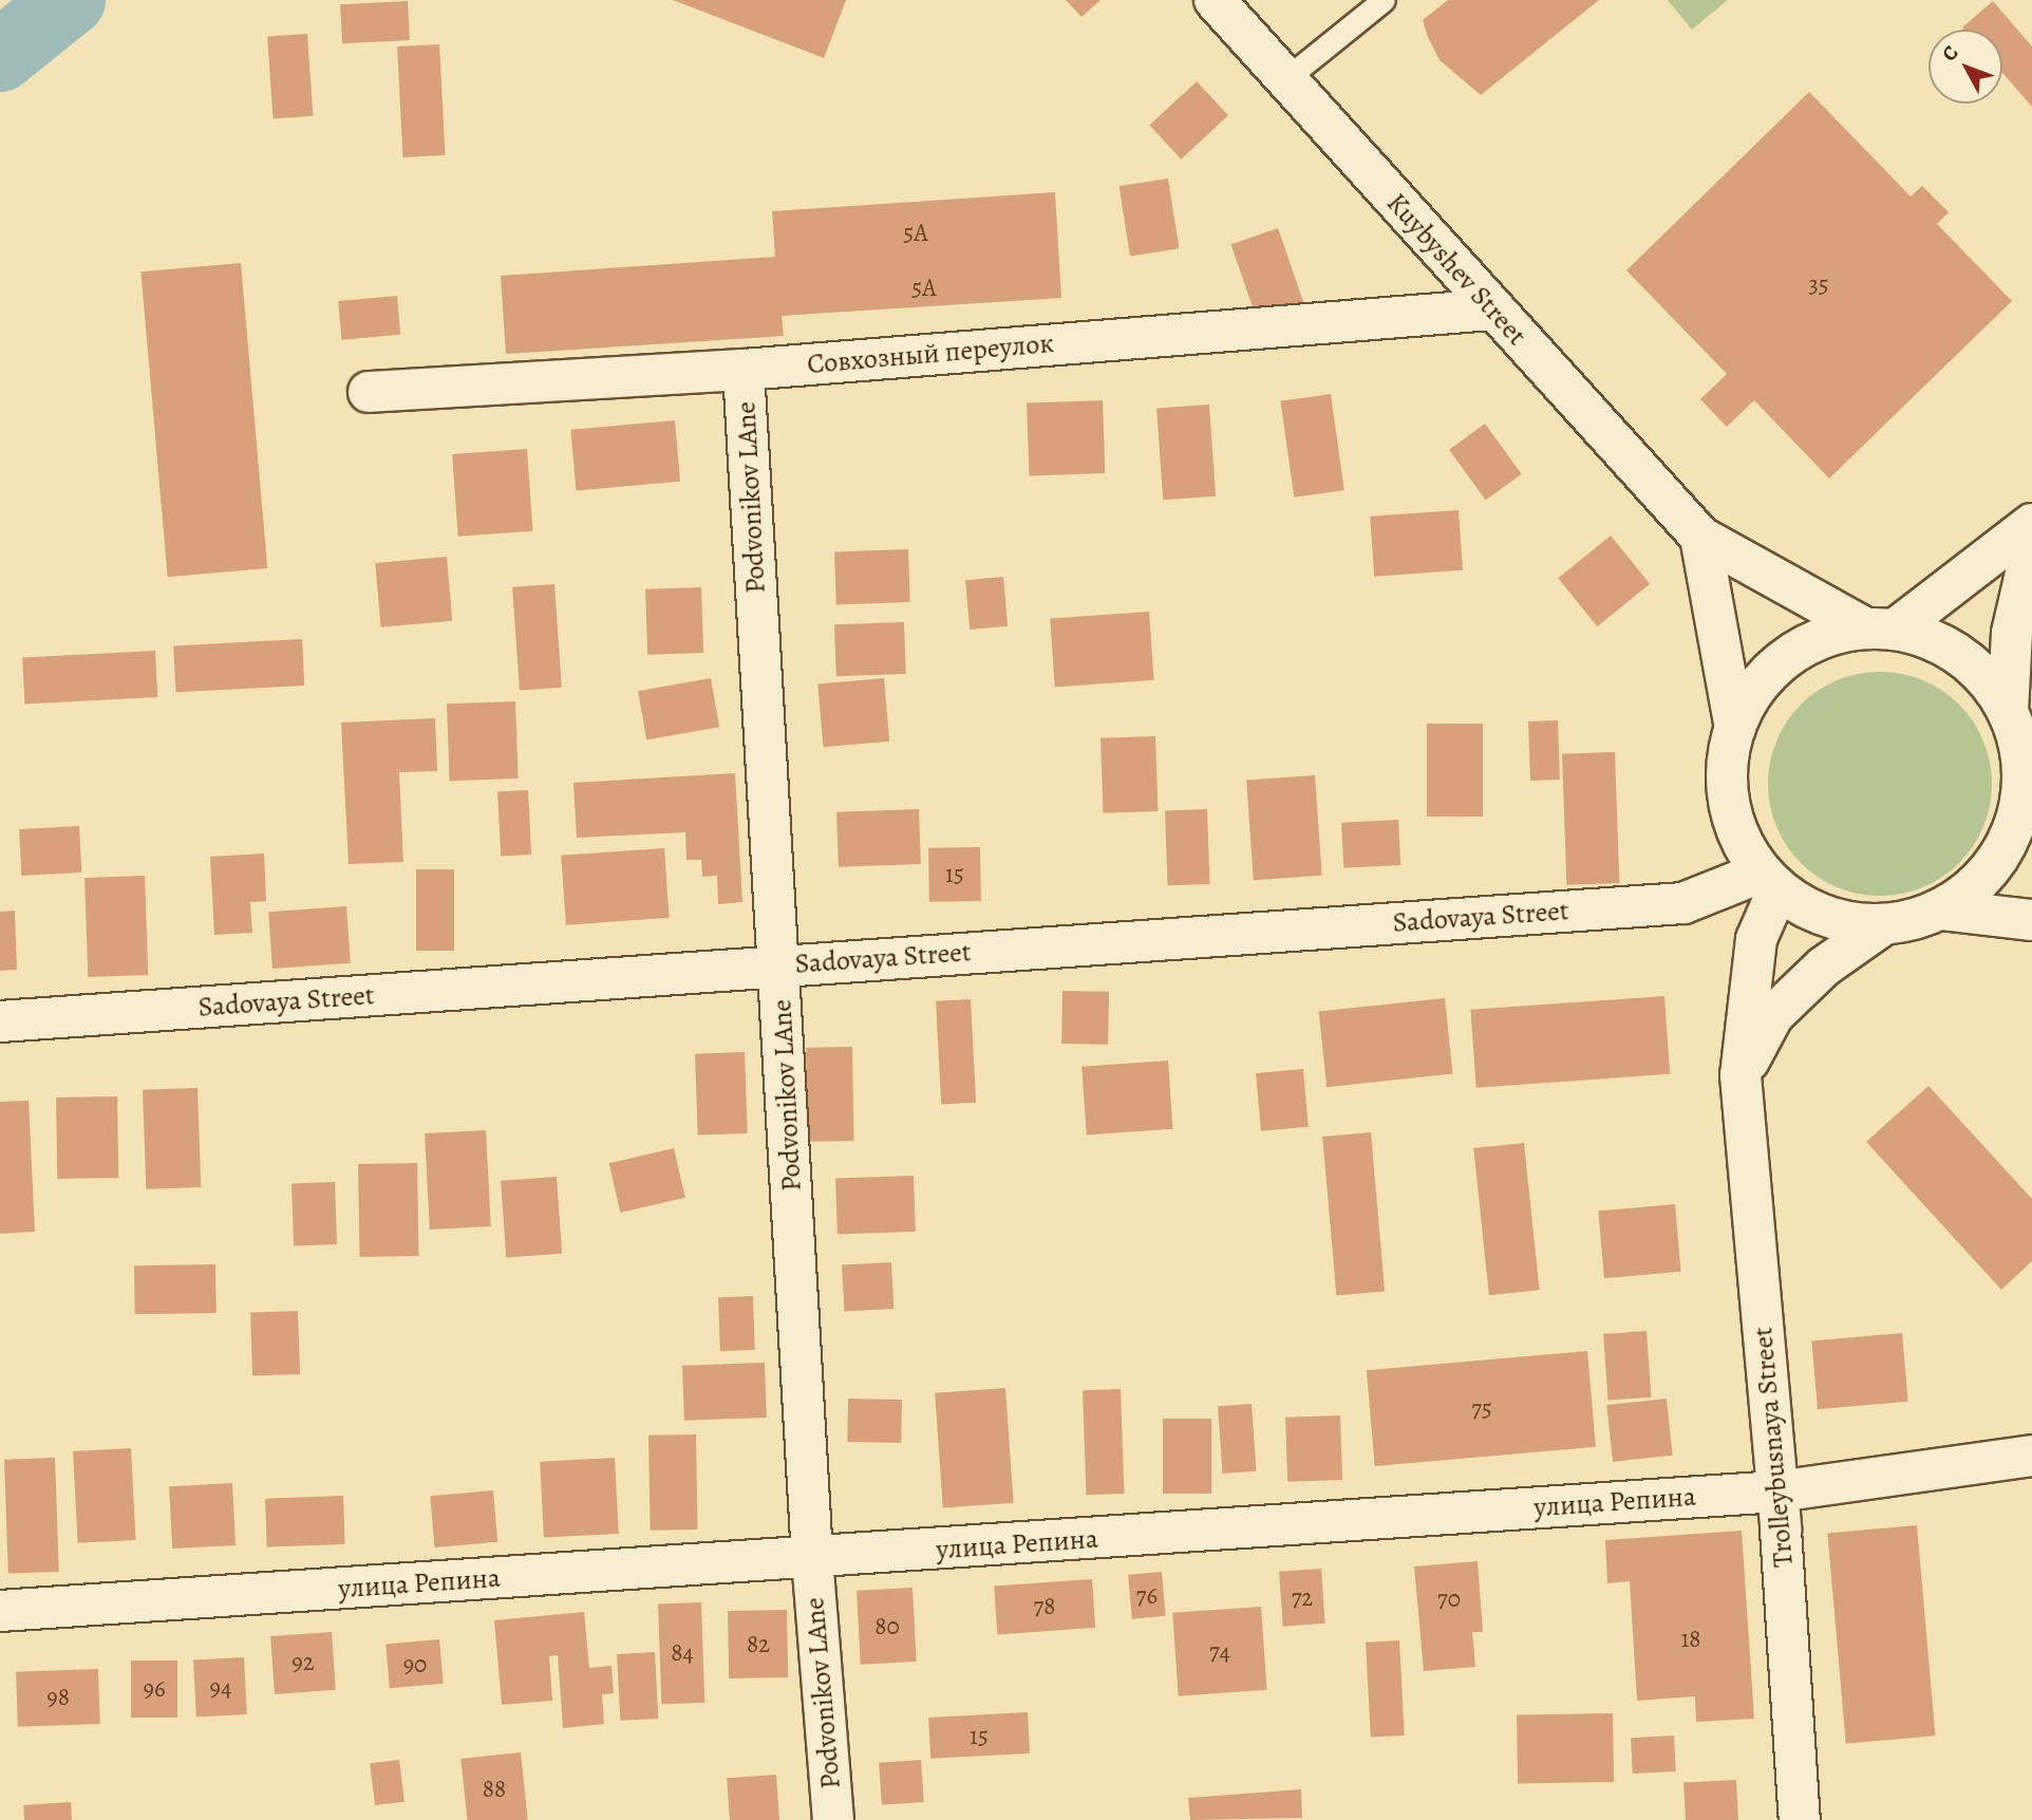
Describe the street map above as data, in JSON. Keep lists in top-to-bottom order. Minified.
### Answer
{"streets":{"main road":["Kuybyshev Street","Совхозный переулок","Podvonikov LAne","Sadovaya Street","Trolleybusnaya Street","улица Репина"]},"crossings":[["Kuybyshev Street","Совхозный переулок"],["Совхозный переулок","Podvonikov LAne"],["Podvonikov LAne","Sadovaya Street"],["Podvonikov LAne","улица Репина"],["Sadovaya Street","Trolleybusnaya Street"],["Trolleybusnaya Street","улица Репина"]],"house_numbers":["5А","35","5А","15","75","76","72","70","78","80","18","82","74","84","92","90","94","96","98","15","88"],"north":"top left"}
